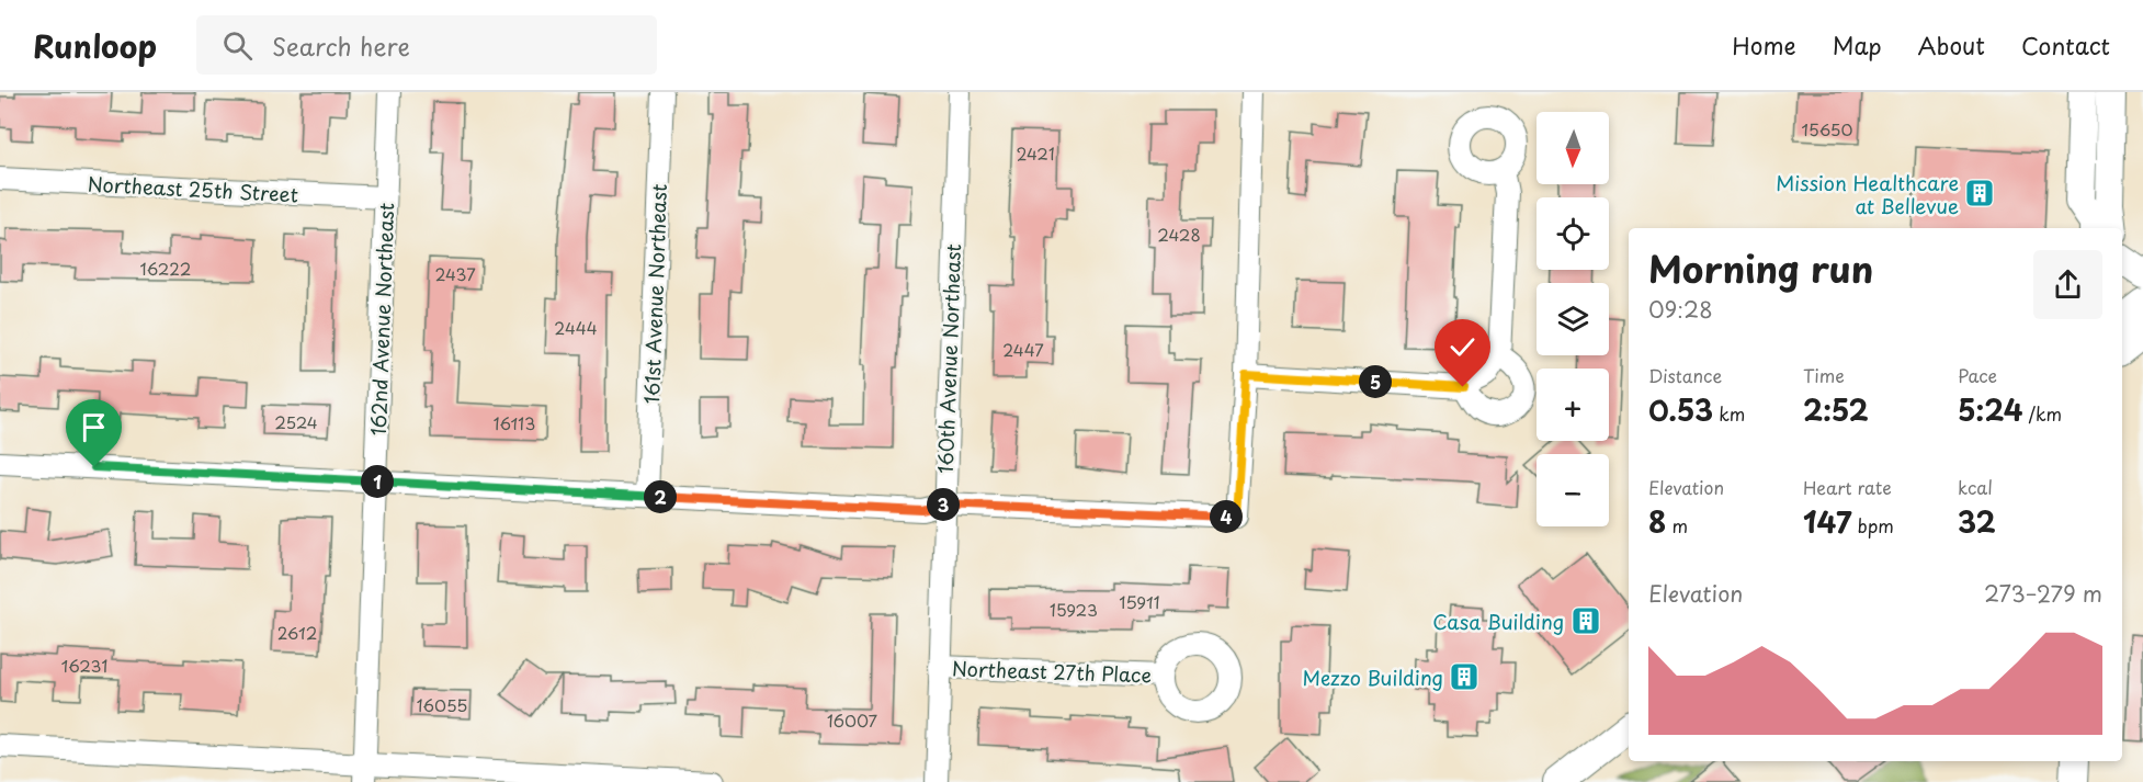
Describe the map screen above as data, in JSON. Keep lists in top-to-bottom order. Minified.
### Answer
{"streets":{"street":["Northeast 25th Street","161st Avenue Northeast","162nd Avenue Northeast","160th Avenue Northeast","Northeast 27th Place"]},"crossings":[["Northeast 25th Street","162nd Avenue Northeast"],["160th Avenue Northeast","Northeast 27th Place"]],"places":{"building":["Mission Healthcare at Bellevue","Casa Building","Mezzo Building"]},"house_numbers":["15650","2421","2428","16222","2437","2444","2447","2524","16113","15911","15923","2612","16231","16055","16007"],"north":"bottom","page":{"header":"Runloop","search":"Search here","nav":["Home","Map","About","Contact"],"map_buttons":["+","−"],"heading":["Morning run","09:28"],"stats":[["Distance","0.53 km"],["Time","2:52"],["Pace","5:24 /km"],["Elevation","8 m"],["Heart rate","147 bpm"],["kcal","32"]],"pins":["5","1","2","3","4"],"chart":["Elevation","273–279 m"]}}
